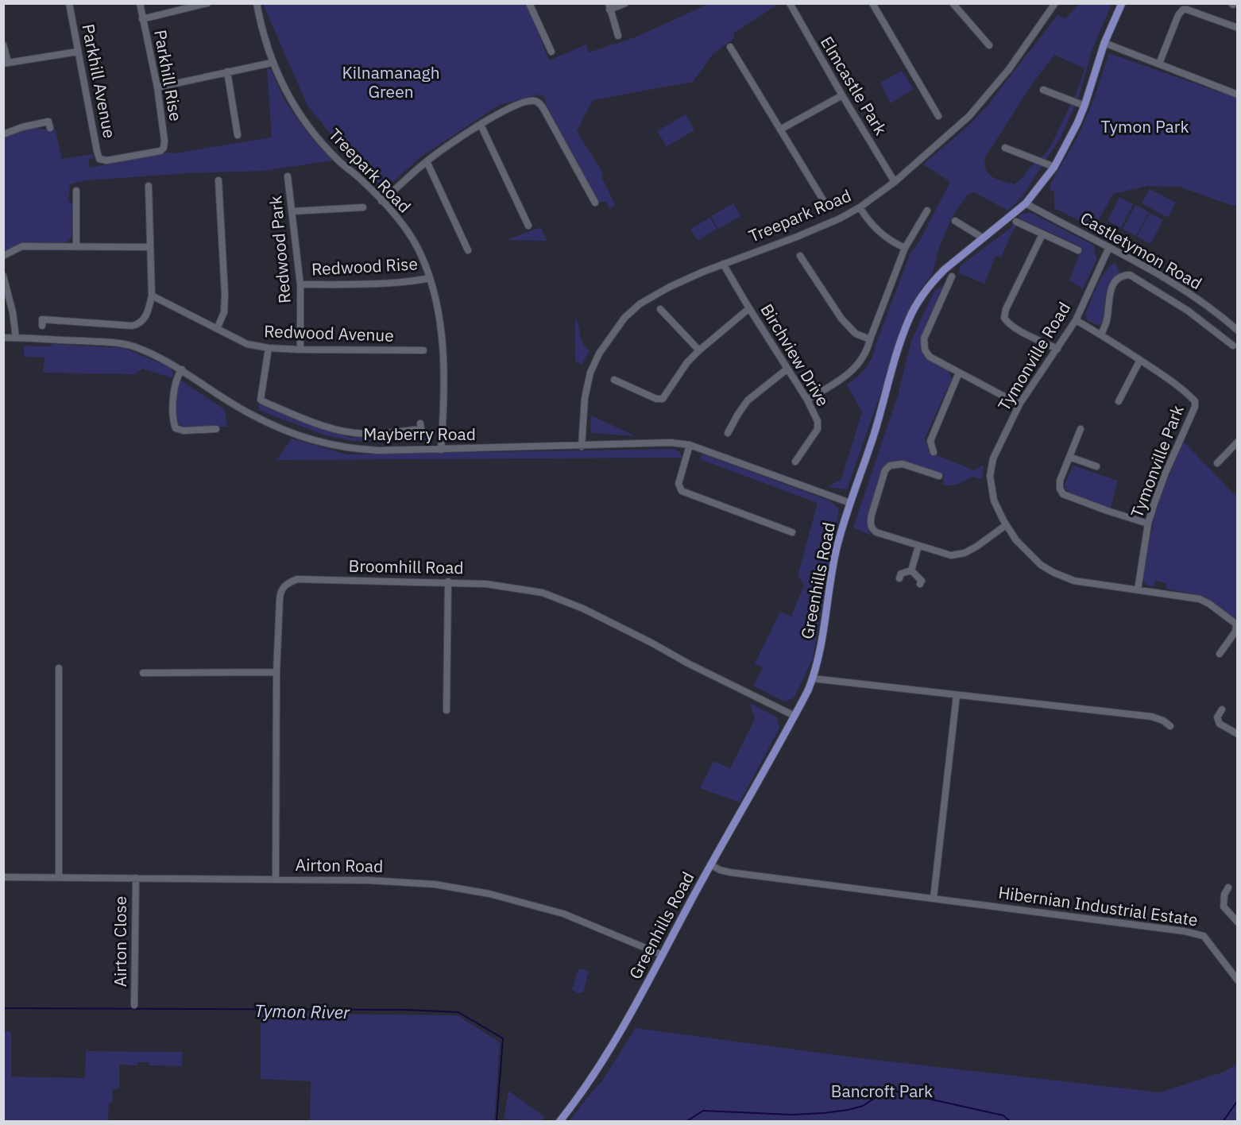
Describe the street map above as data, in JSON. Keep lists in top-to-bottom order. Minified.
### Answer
{"streets":{"main road":["Greenhills Road"],"street":["Parkhill Rise","Parkhill Avenue","Elmcastle Park","Treepark Road","Redwood Park","Castletymon Road","Redwood Rise","Redwood Avenue","Birchview Drive","Tymonville Road","Mayberry Road","Tymonville Park","Broomhill Road","Airton Road","Hibernian Industrial Estate","Airton Close"]},"crossings":[["Parkhill Rise","Parkhill Avenue"],["Elmcastle Park","Treepark Road"],["Treepark Road","Redwood Rise"],["Treepark Road","Birchview Drive"],["Treepark Road","Mayberry Road"],["Redwood Park","Redwood Rise"],["Redwood Park","Redwood Avenue"],["Castletymon Road","Tymonville Road"],["Castletymon Road","Greenhills Road"],["Tymonville Road","Tymonville Park"],["Mayberry Road","Greenhills Road"],["Broomhill Road","Greenhills Road"],["Broomhill Road","Airton Road"],["Greenhills Road","Airton Road"],["Greenhills Road","Hibernian Industrial Estate"],["Airton Road","Airton Close"]],"water":["Tymon River"],"parks":["Kilnamanagh Green","Tymon Park","Bancroft Park"]}
